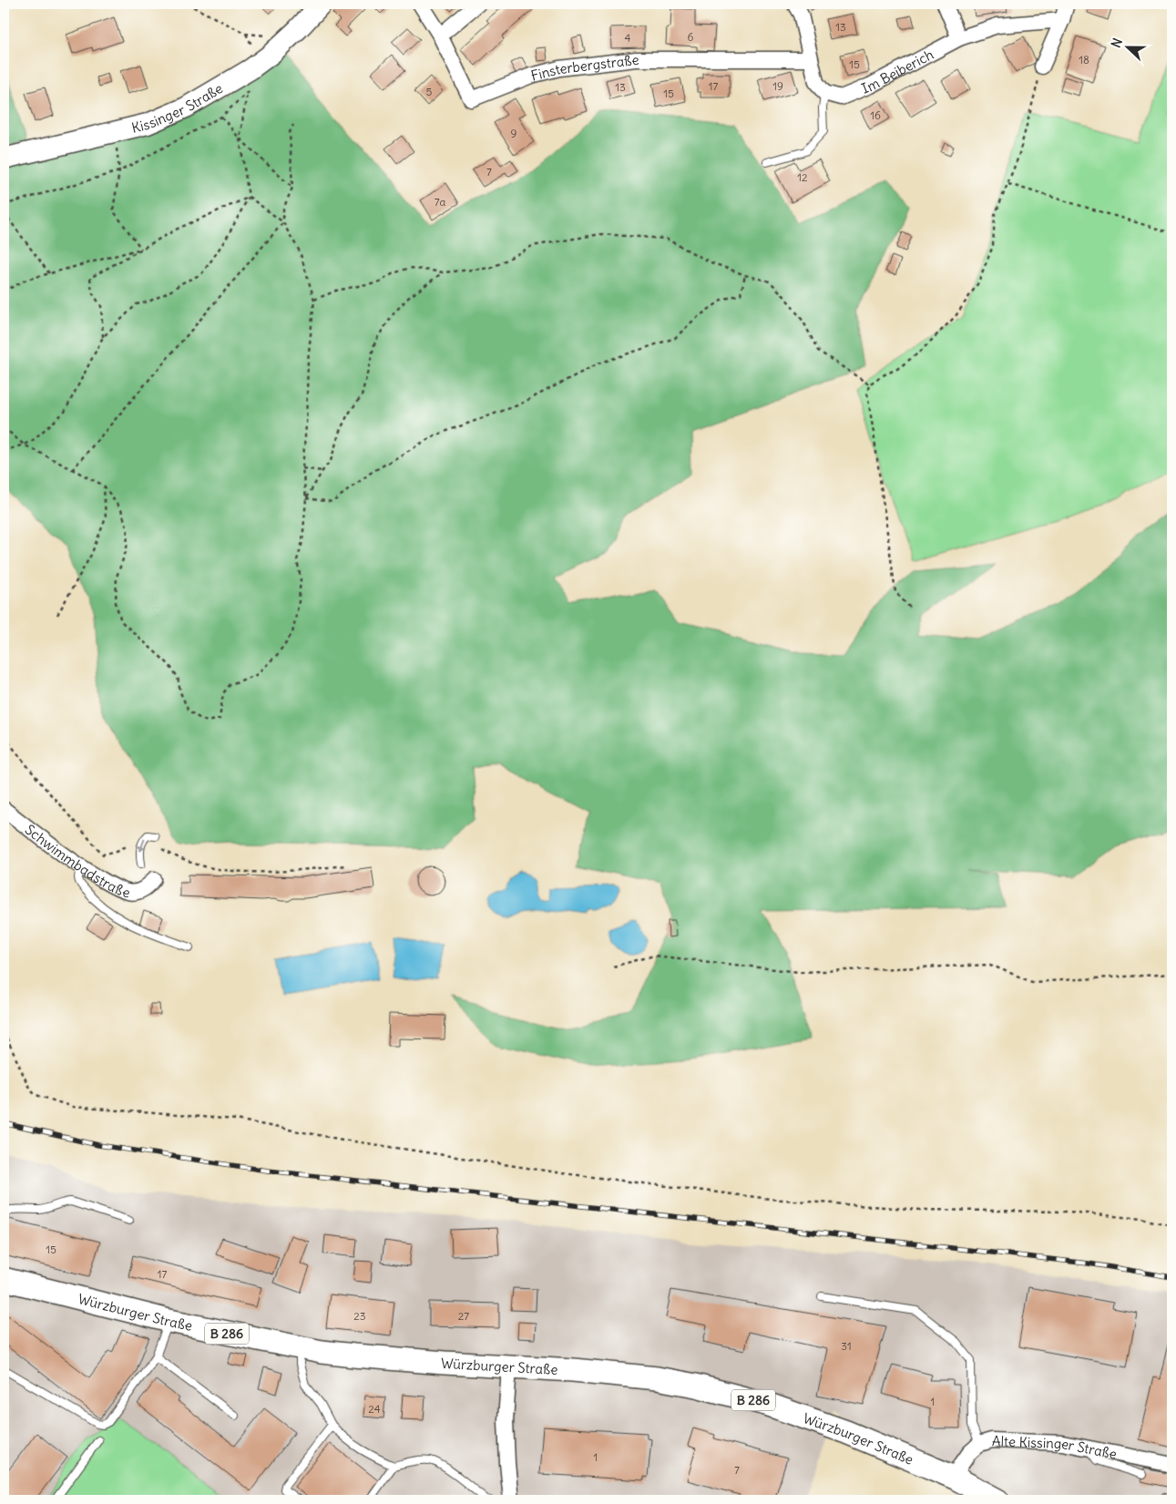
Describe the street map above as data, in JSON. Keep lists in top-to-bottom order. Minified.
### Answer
{"streets":{"main road":["Würzburger Straße","B 286"],"street":["Finsterbergstraße","Im Beiberich","Kissinger Straße","Schwimmbadstraße","Alte Kissinger Straße"]},"crossings":[["Würzburger Straße","Alte Kissinger Straße"]],"house_numbers":["13","6","4","18","15","17","19","13","5","15","16","9","7","12","7a","15","17","23","27","31","1","24","1","7"],"north":"left"}
